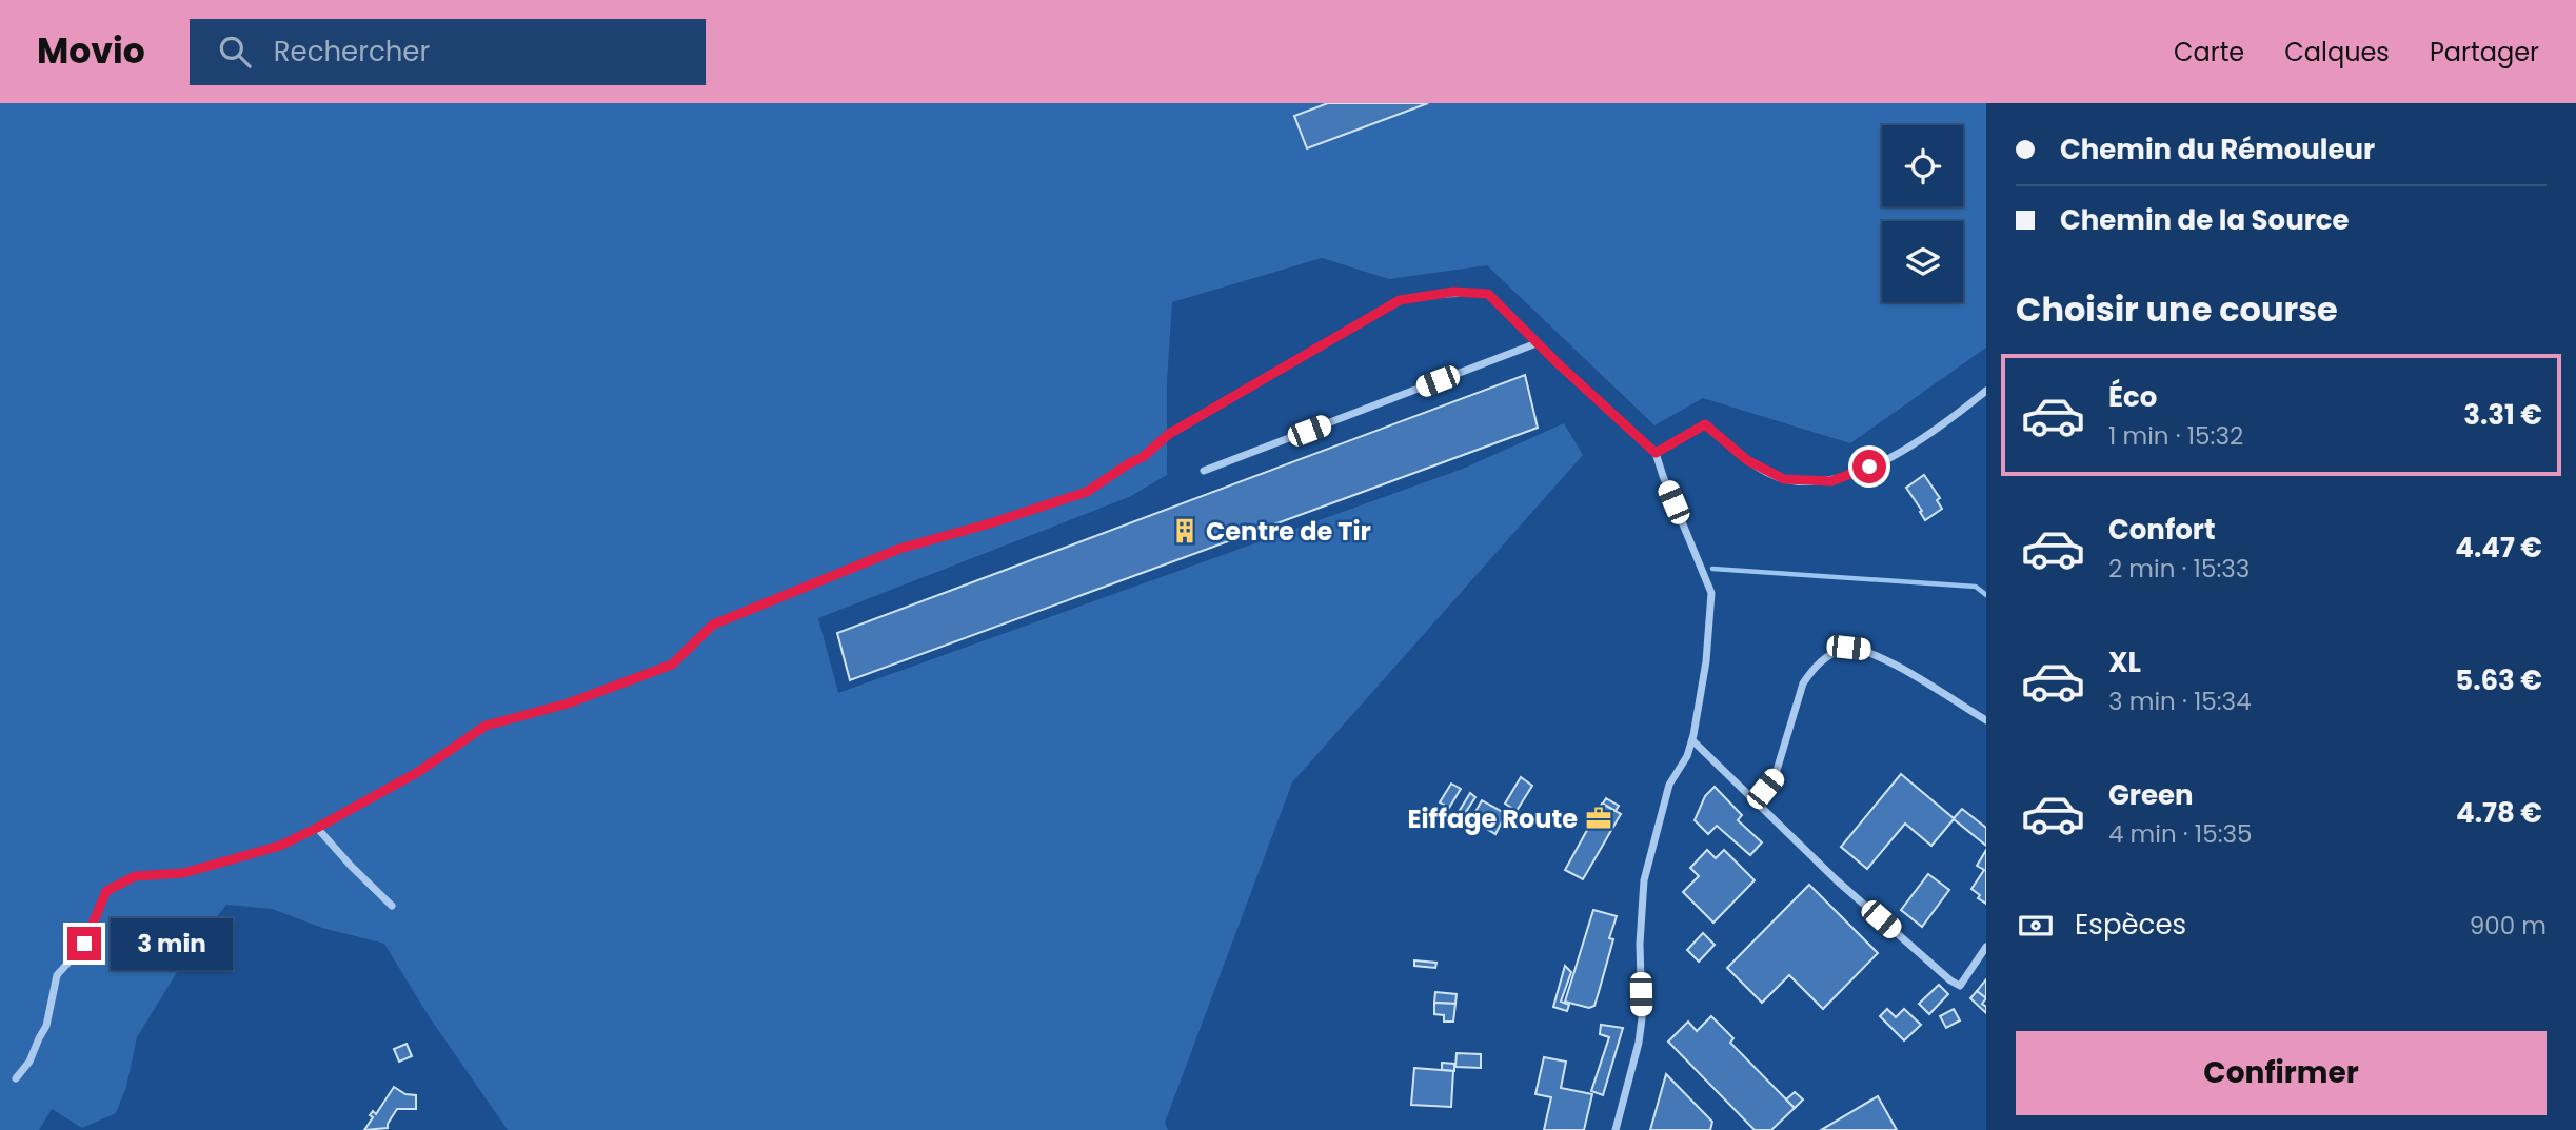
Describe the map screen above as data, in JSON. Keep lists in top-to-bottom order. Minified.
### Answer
{"places":{"building":["Centre de Tir"],"office":["Eiffage Route"]},"page":{"header":"Movio","search":"Rechercher","nav":["Carte","Calques","Partager"],"banner":["Chemin du Rémouleur","Chemin de la Source"],"heading":"Choisir une course","list":[{"name":"Éco","note":"1 min · 15:32","value":"3.31 €"},{"name":"Confort","note":"2 min · 15:33","value":"4.47 €"},{"name":"XL","note":"3 min · 15:34","value":"5.63 €"},{"name":"Green","note":"4 min · 15:35","value":"4.78 €"}],"pay":["Espèces","900 m"],"bubble":"3 min","buttons":"Confirmer"}}
